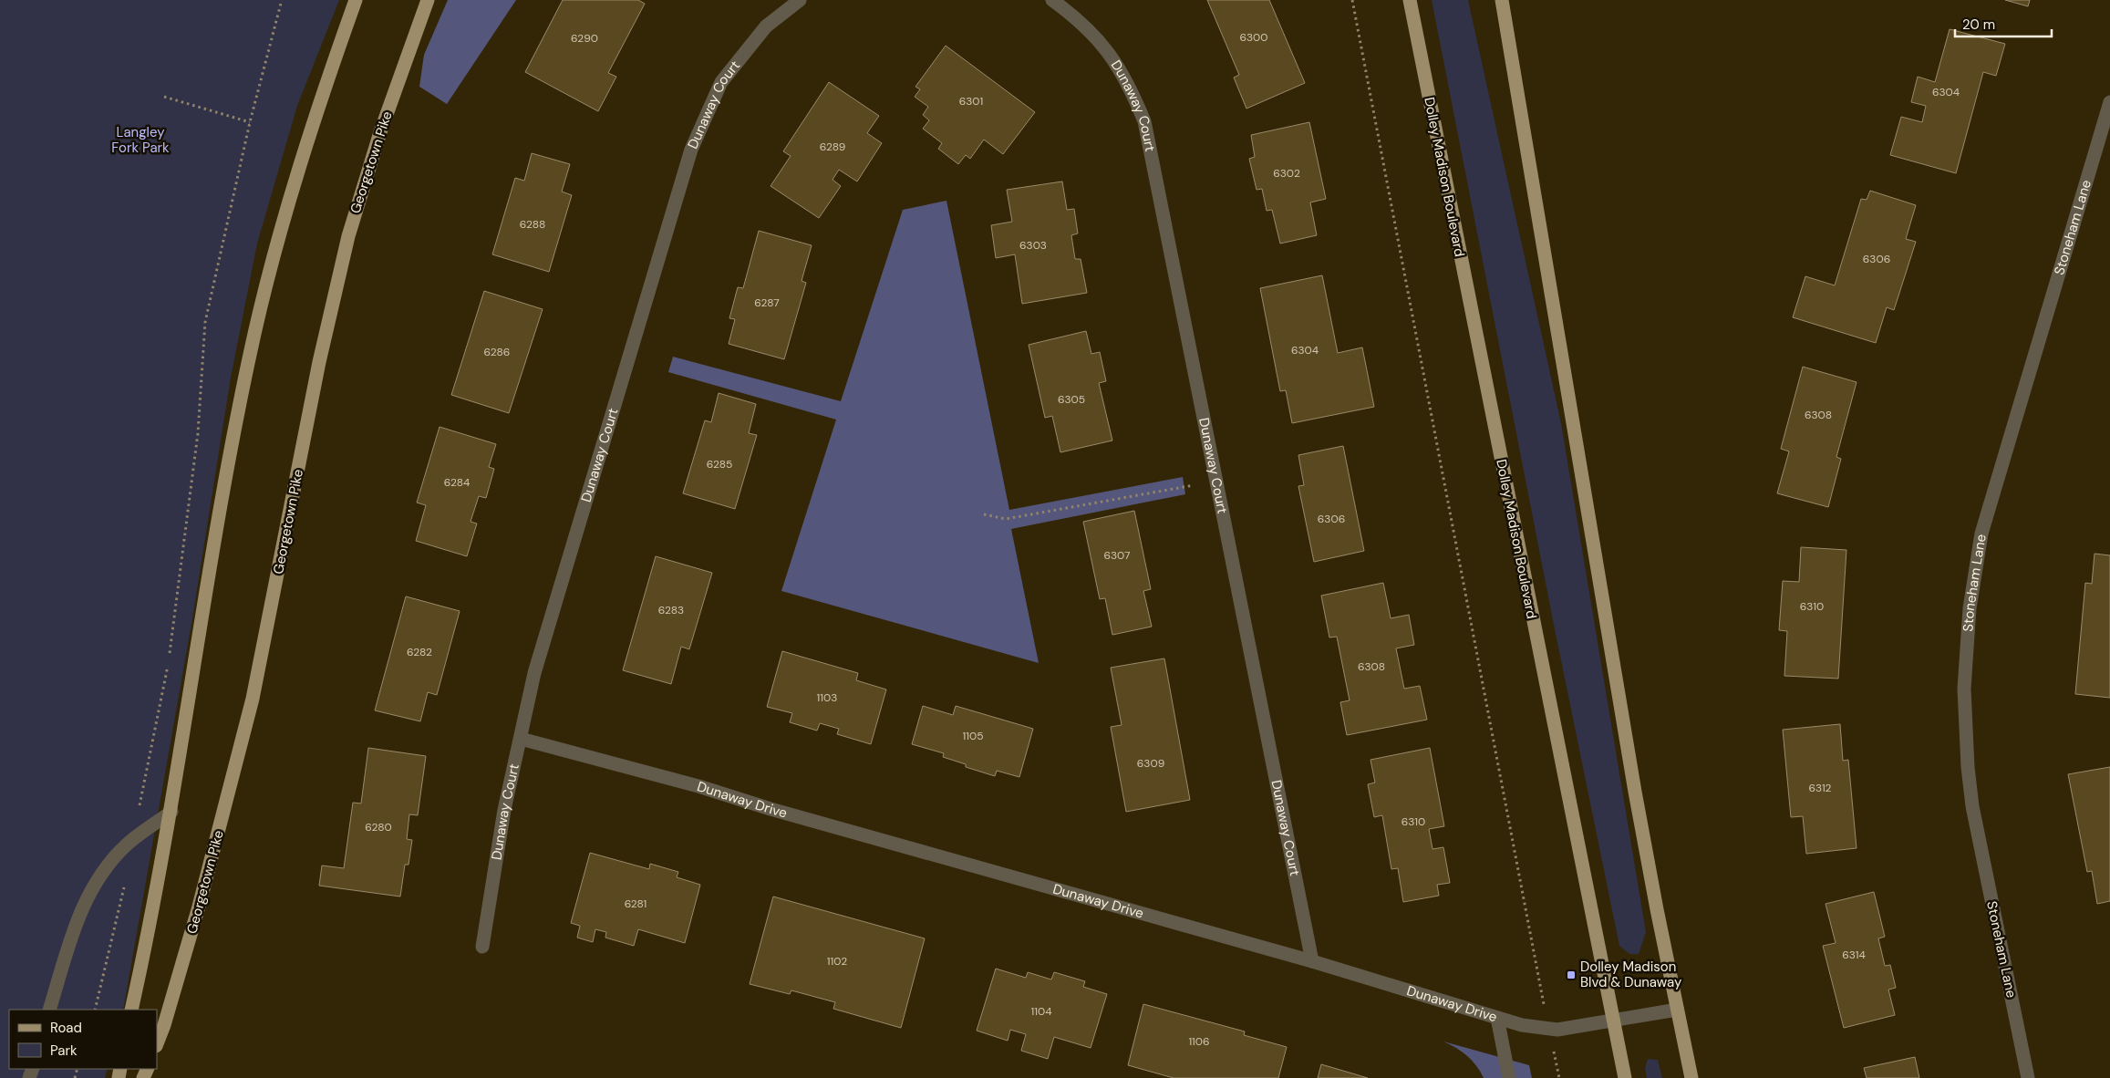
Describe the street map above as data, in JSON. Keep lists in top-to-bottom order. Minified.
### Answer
{"streets":{"main road":["Georgetown Pike","Dolley Madison Boulevard"],"street":["Dunaway Court","Stoneham Lane","Dunaway Drive"]},"crossings":[["Dunaway Court","Dunaway Drive"],["Dolley Madison Boulevard","Dunaway Drive"]],"parks":["Langley Fork Park"],"places":{"transit":["Dolley Madison Blvd & Dunaway"]},"house_numbers":["6300","6290","6304","6301","6289","6302","6288","6303","6306","6287","6304","6286","6305","6308","6285","6284","6306","6307","6310","6283","6282","6308","1103","1105","6309","6312","6310","6280","6281","6314","1102","1104","1106"],"legend":["Road","Park"],"scale_bar":"20 m"}
